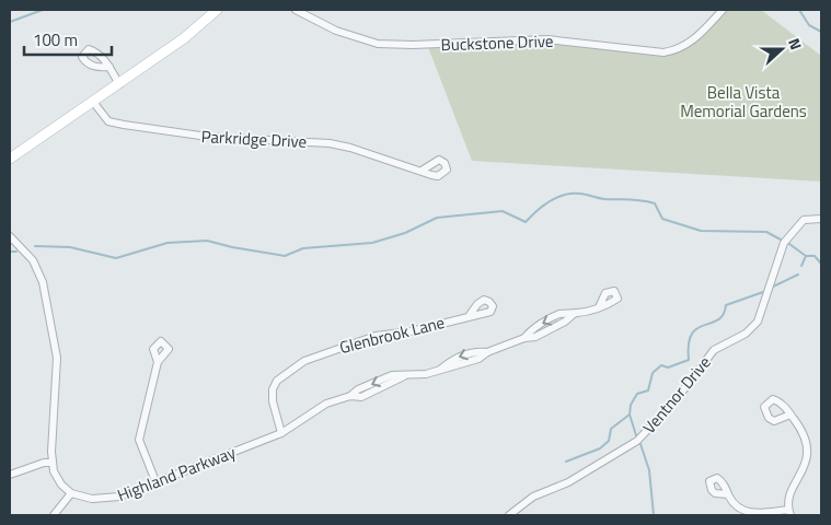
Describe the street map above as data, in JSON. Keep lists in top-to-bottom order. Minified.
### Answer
{"streets":{"street":["Buckstone Drive","Parkridge Drive","Glenbrook Lane","Ventnor Drive","Highland Parkway"]},"crossings":[["Glenbrook Lane","Highland Parkway"]],"parks":["Bella Vista Memorial Gardens"],"scale_bar":"100 m","north":"right"}
